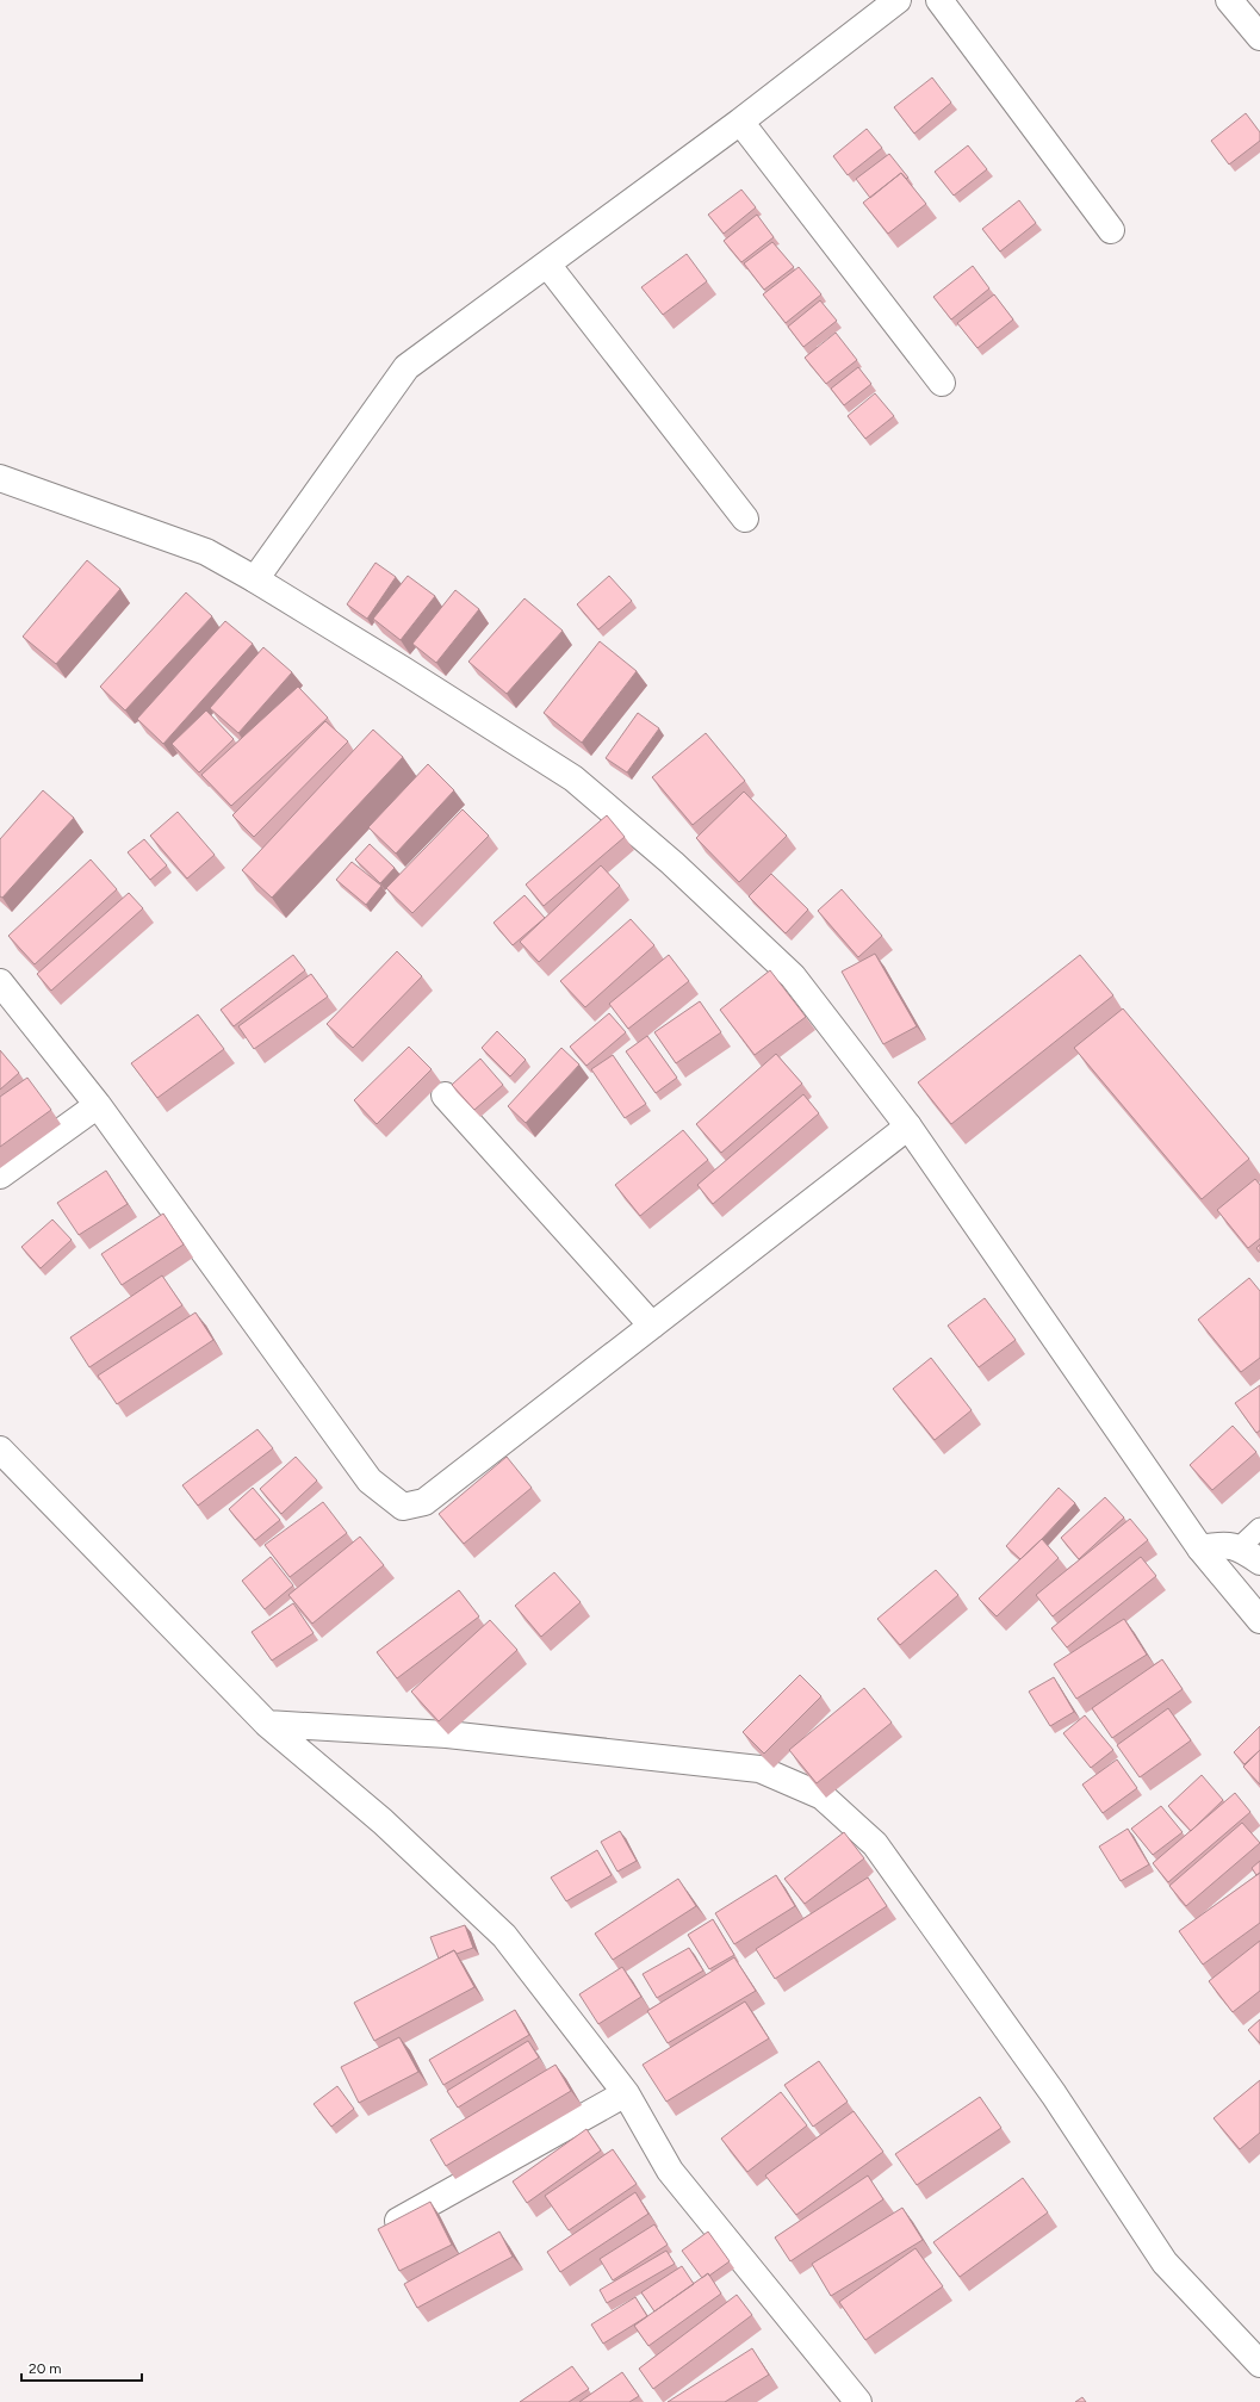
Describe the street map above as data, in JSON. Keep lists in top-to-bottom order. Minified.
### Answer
{"scale_bar":"20 m"}
